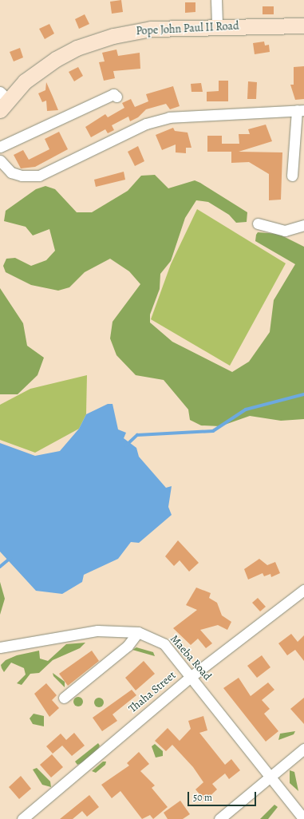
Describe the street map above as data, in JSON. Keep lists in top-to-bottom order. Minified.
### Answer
{"streets":{"main road":["Pope John Paul II Road"],"street":["Maeba Road","Thaha Street"]},"crossings":[["Maeba Road","Thaha Street"]],"scale_bar":"50 m"}
